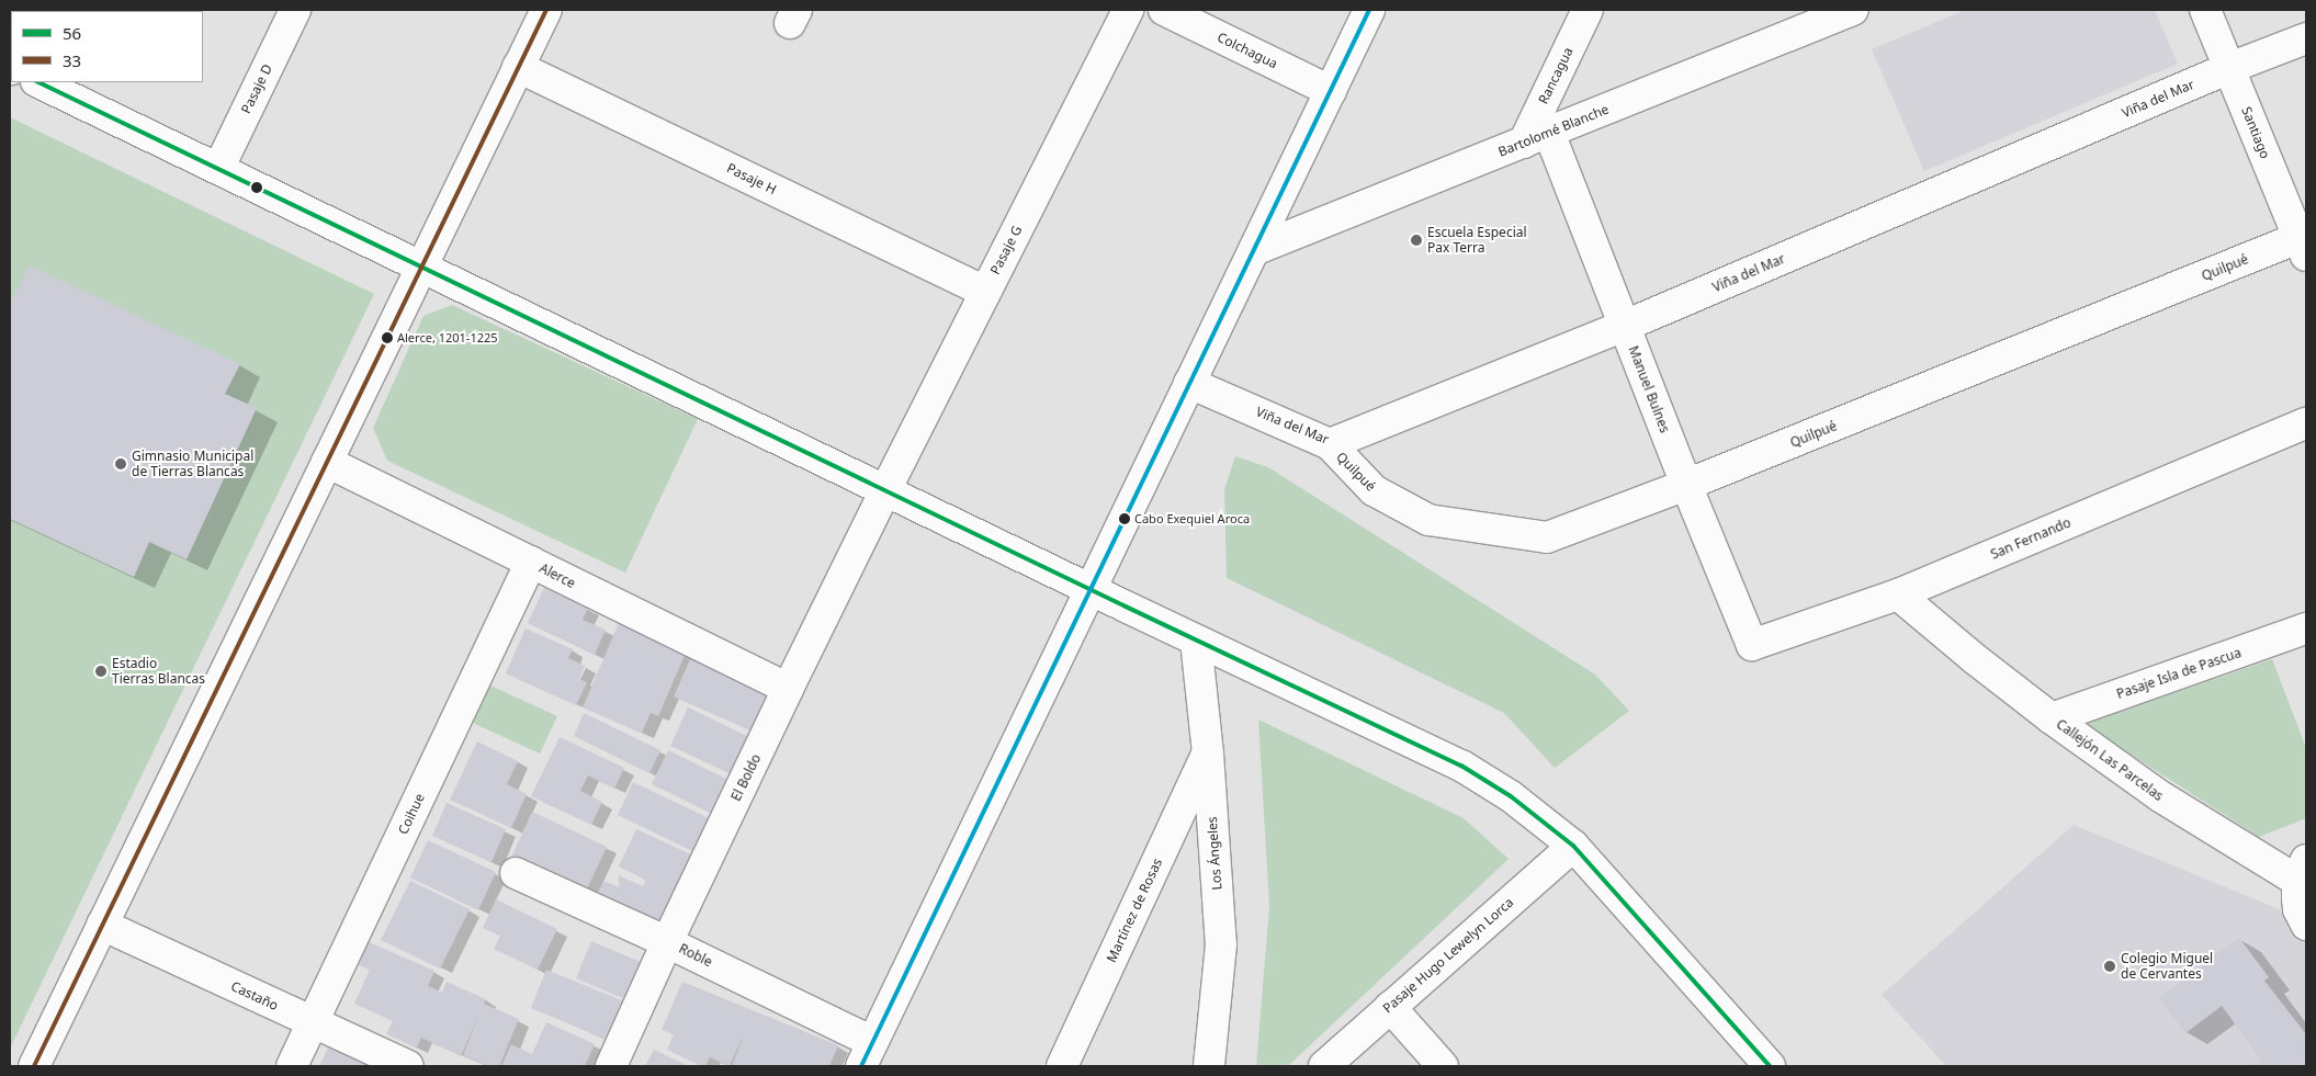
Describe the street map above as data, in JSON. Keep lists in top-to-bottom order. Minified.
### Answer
{"streets":{"street":["Colchagua","Rancagua","Pasaje D","Viña del Mar","Bartolomé Blanche","Santiago","Pasaje H","Pasaje G","Quilpué","Manuel Bulnes","San Fernando","Alerce","Pasaje Isla de Pascua","Callejón Las Parcelas","El Boldo","Coihue","Los Ángeles","Martínez de Rosas","Roble","Pasaje Hugo Lewelyn Lorca","Castaño"]},"crossings":[["Rancagua","Bartolomé Blanche"],["Rancagua","Manuel Bulnes"],["Viña del Mar","Santiago"],["Viña del Mar","Quilpué"],["Viña del Mar","Manuel Bulnes"],["Bartolomé Blanche","Manuel Bulnes"],["Santiago","Quilpué"],["Pasaje H","Pasaje G"],["Pasaje G","El Boldo"],["Quilpué","Manuel Bulnes"],["Manuel Bulnes","San Fernando"],["San Fernando","Callejón Las Parcelas"],["Alerce","El Boldo"],["Alerce","Coihue"],["Pasaje Isla de Pascua","Callejón Las Parcelas"],["El Boldo","Roble"],["Coihue","Castaño"],["Los Ángeles","Martínez de Rosas"]],"places":["Escuela Especial Pax Terra","Alerce, 1201-1225","Gimnasio Municipal de Tierras Blancas","Cabo Exequiel Aroca","Estadio Tierras Blancas","Colegio Miguel de Cervantes"],"lines":["transit line 33","transit line 56"],"legend":["56","33"]}
